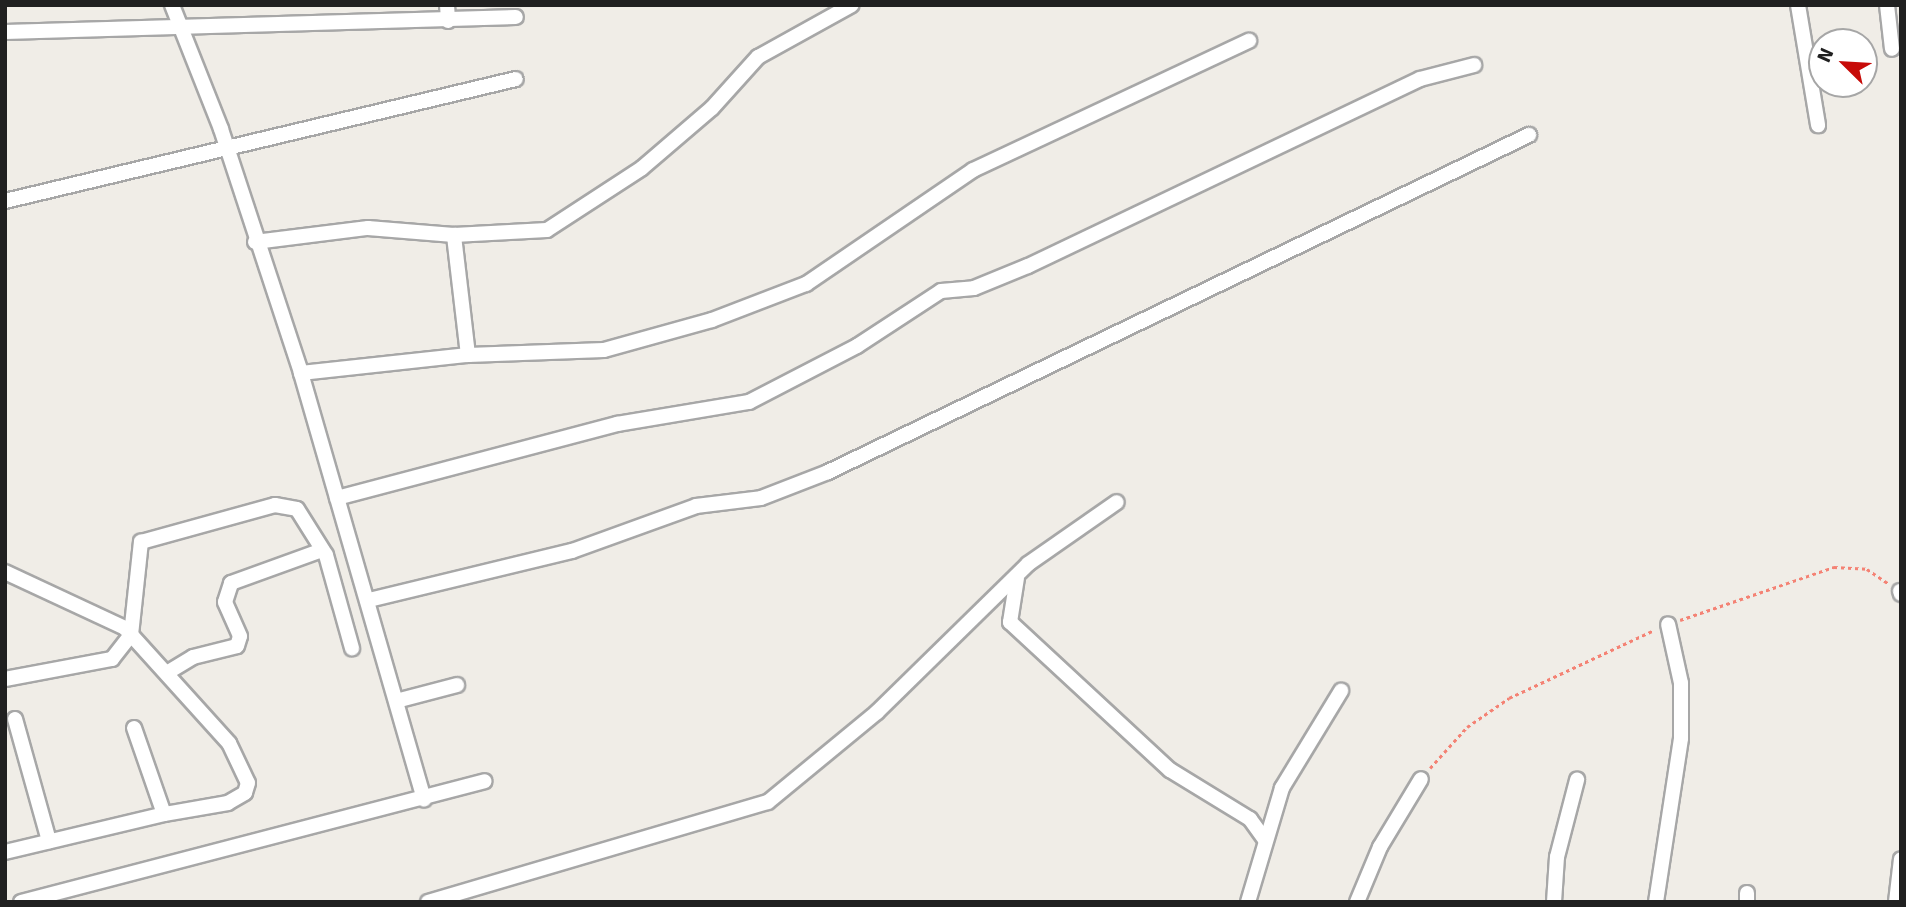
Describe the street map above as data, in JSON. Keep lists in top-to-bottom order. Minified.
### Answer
{"north":"top left"}
